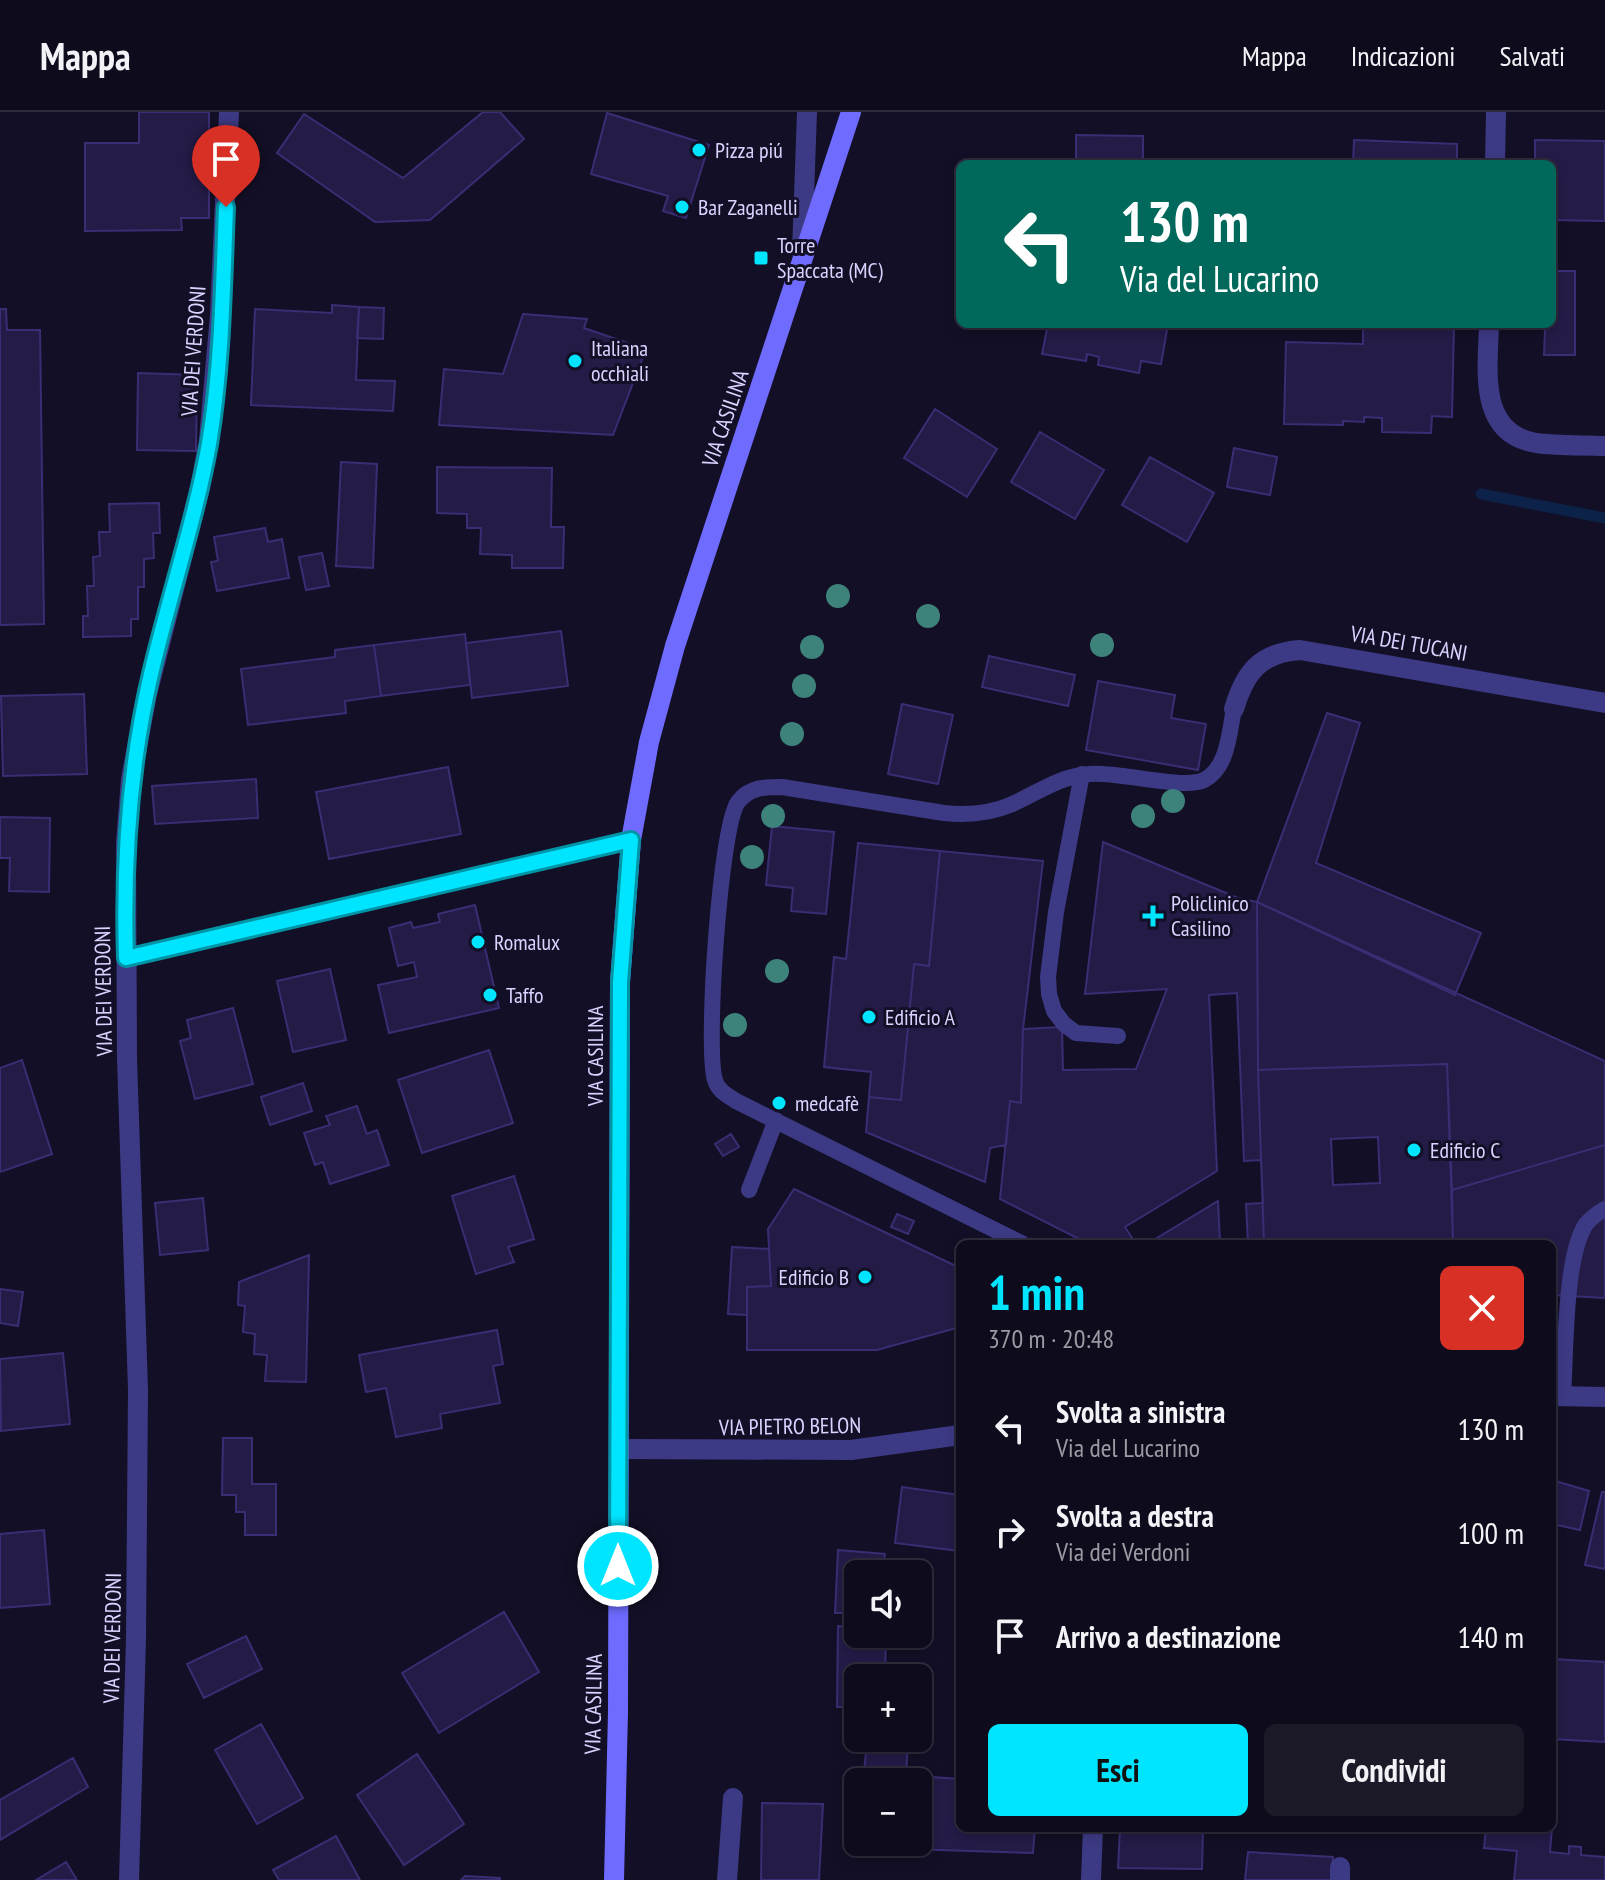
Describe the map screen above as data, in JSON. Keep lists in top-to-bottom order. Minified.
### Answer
{"streets":{"main road":["VIA CASILINA"],"street":["VIA DEI VERDONI","VIA DEI TUCANI","VIA PIETRO BELON"]},"crossings":[["VIA CASILINA","VIA PIETRO BELON"]],"places":{"other":["Pizza piú","Bar Zaganelli","Italiana occhiali","Romalux","Taffo","Edificio A","medcafè","Edificio C","Edificio B"],"transit":["Torre Spaccata (MC)"],"health":["Policlinico Casilino"]},"page":{"header":"Mappa","nav":["Mappa","Indicazioni","Salvati"],"turn":["130 m","Via del Lucarino"],"heading":["1 min","370 m · 20:48"],"list":[{"name":"Svolta a sinistra","note":"Via del Lucarino","value":"130 m"},{"name":"Svolta a destra","note":"Via dei Verdoni","value":"100 m"},{"name":"Arrivo a destinazione","value":"140 m"}],"map_buttons":["+","−"],"buttons":["Esci","Condividi"]}}
